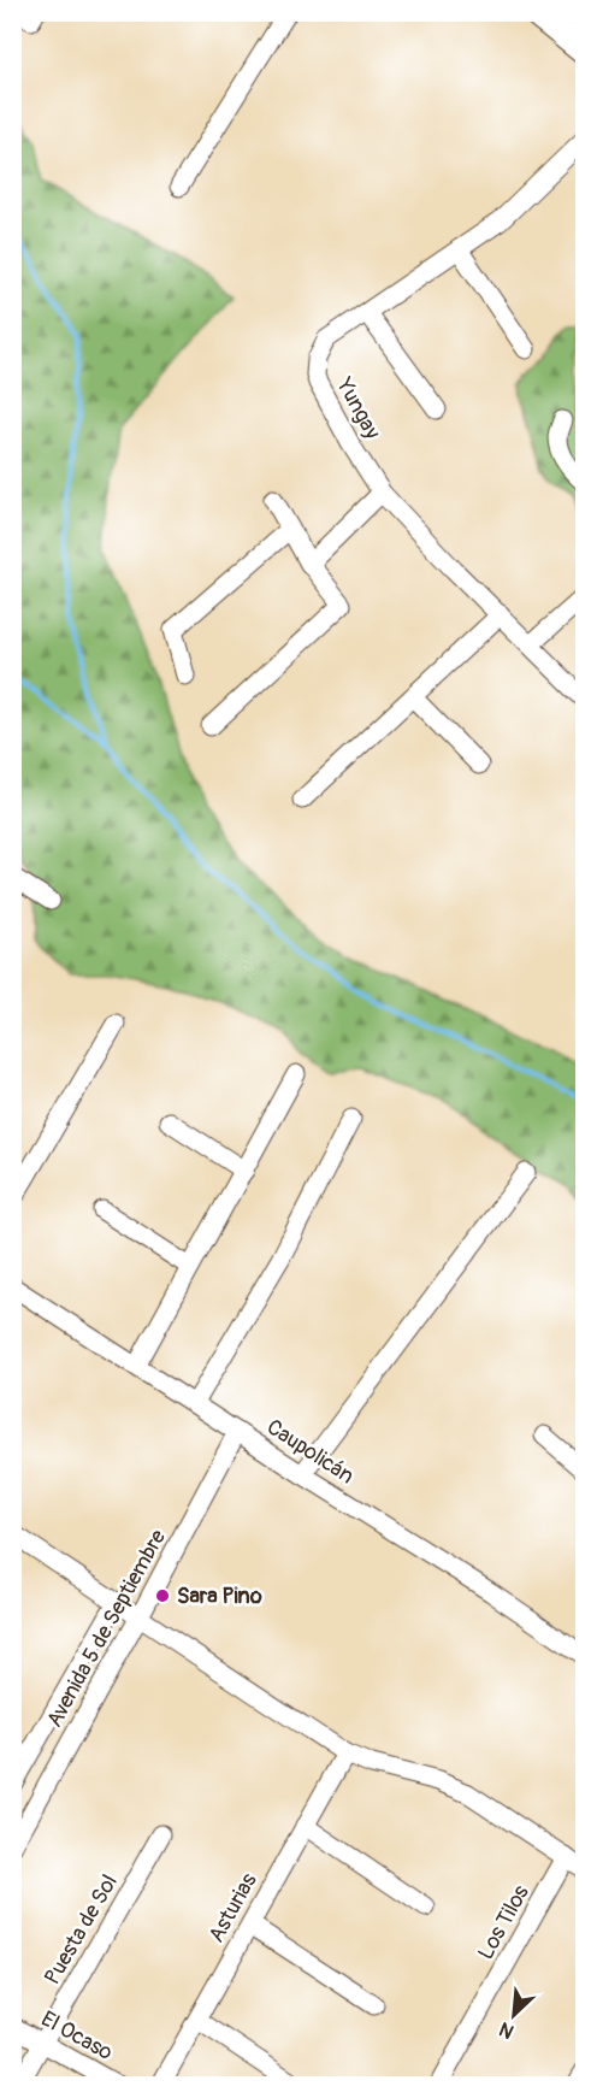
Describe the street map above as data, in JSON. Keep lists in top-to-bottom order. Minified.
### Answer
{"streets":{"street":["Yungay","Caupolicán","Avenida 5 de Septiembre","Asturias","Los Tilos","Puesta de Sol","El Ocaso"]},"crossings":[["Caupolicán","Avenida 5 de Septiembre"],["Puesta de Sol","El Ocaso"]],"places":["Sara Pino"],"north":"bottom left"}
